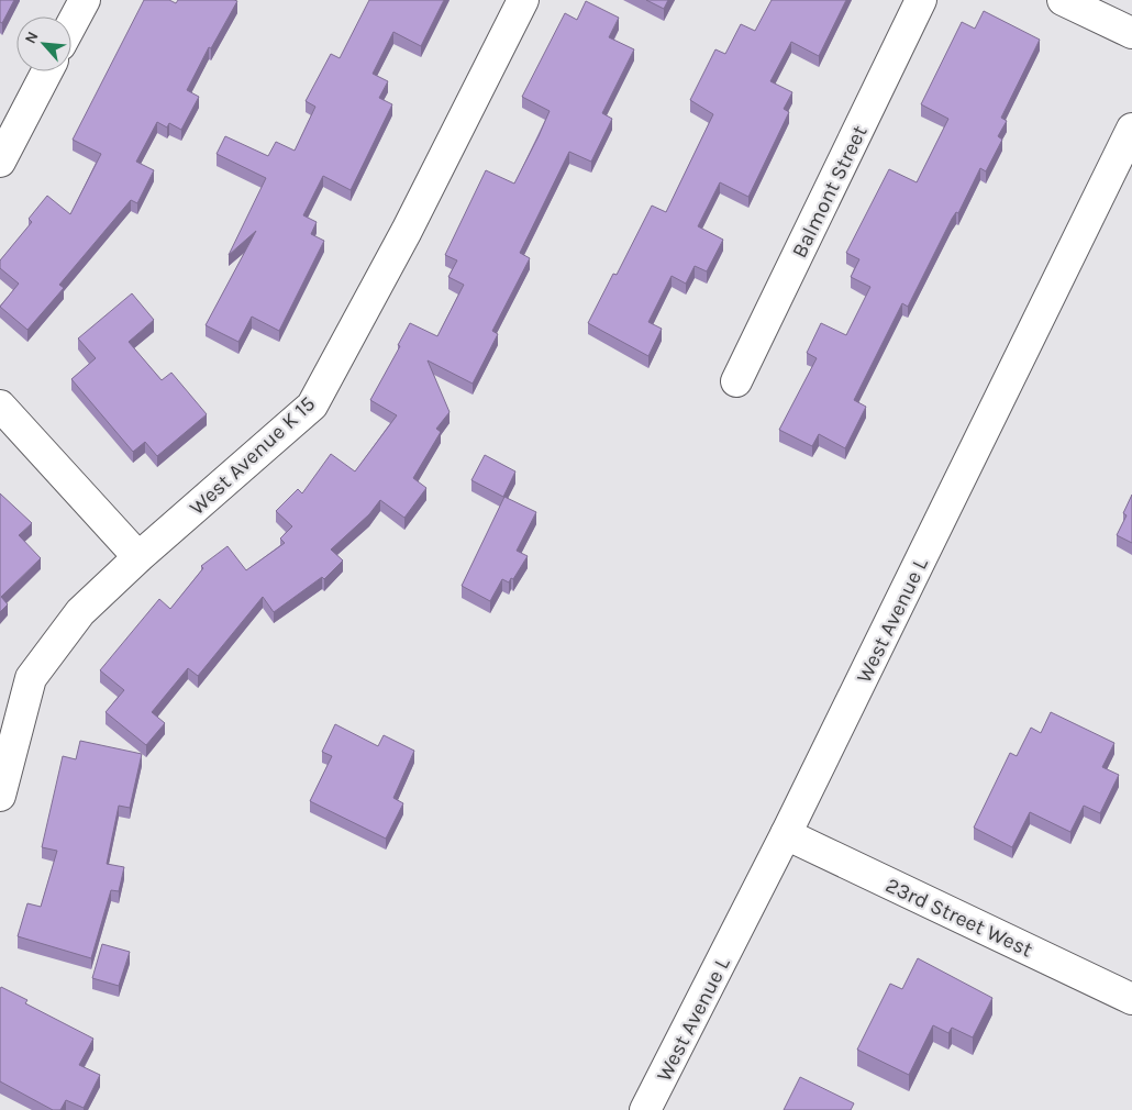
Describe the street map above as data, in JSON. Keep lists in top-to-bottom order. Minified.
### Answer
{"streets":{"street":["Balmont Street","West Avenue K 15","West Avenue L","23rd Street West"]},"crossings":[["West Avenue L","23rd Street West"]],"north":"top left"}
